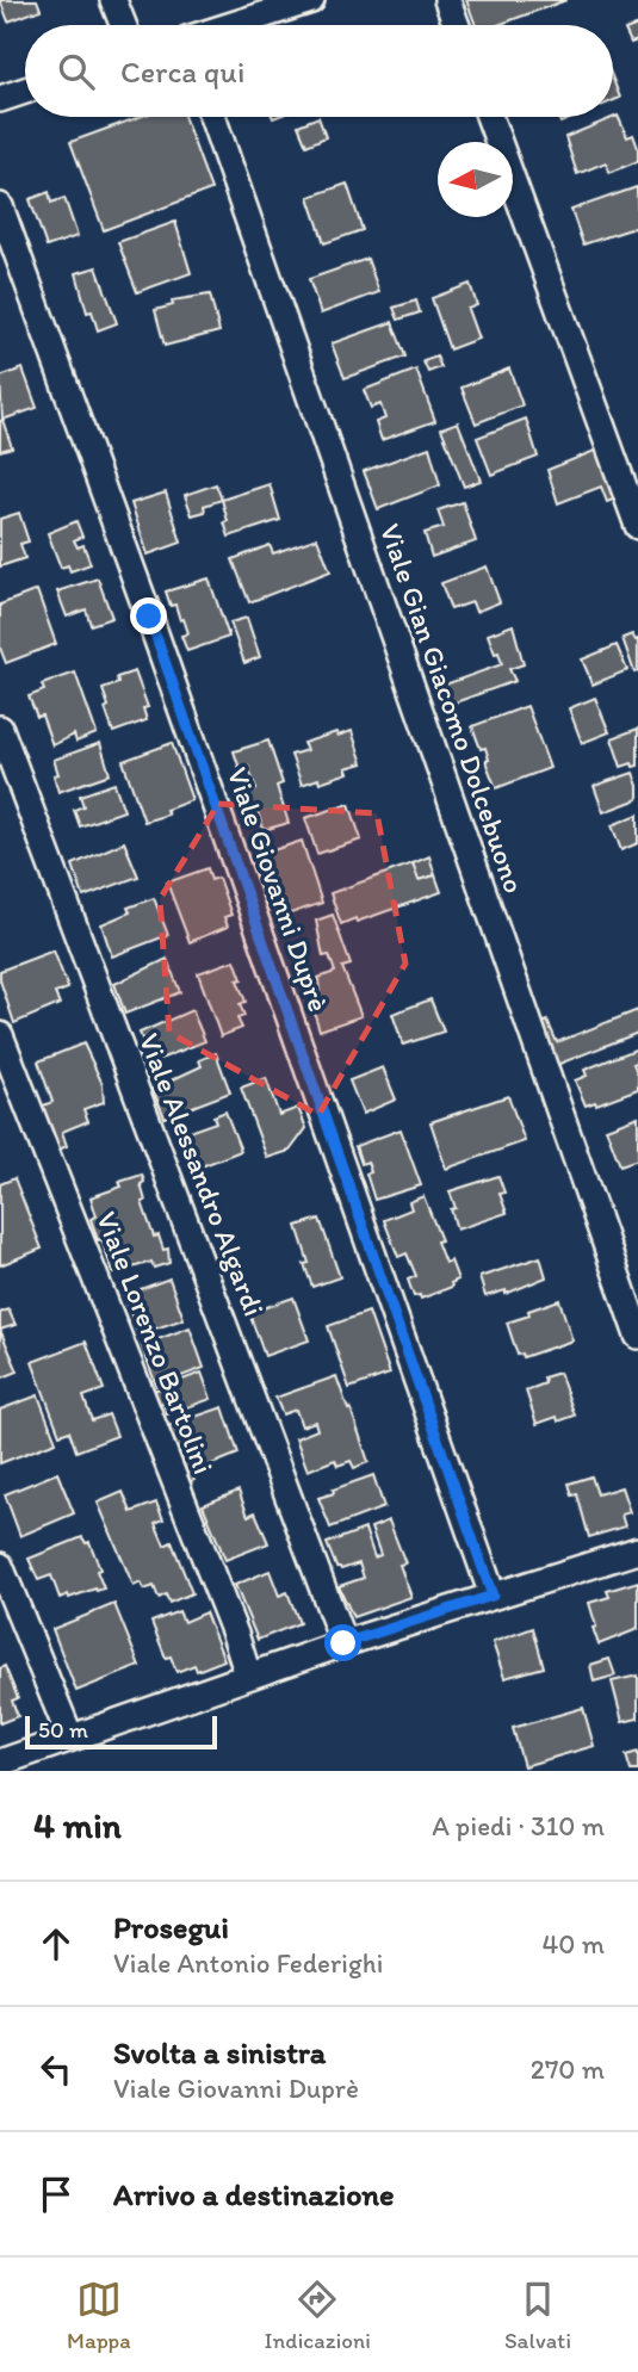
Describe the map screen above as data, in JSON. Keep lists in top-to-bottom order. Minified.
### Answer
{"streets":{"street":["Viale Gian Giacomo Dolcebuono","Viale Giovanni Duprè","Viale Alessandro Algardi","Viale Lorenzo Bartolini"]},"scale_bar":"50 m","north":"left","page":{"search":"Cerca qui","scale":"50 m","heading":["4 min","A piedi · 310 m"],"list":[["Prosegui","Viale Antonio Federighi","40 m"],["Svolta a sinistra","Viale Giovanni Duprè","270 m"],"Arrivo a destinazione"],"nav":["Mappa","Indicazioni","Salvati"]}}
